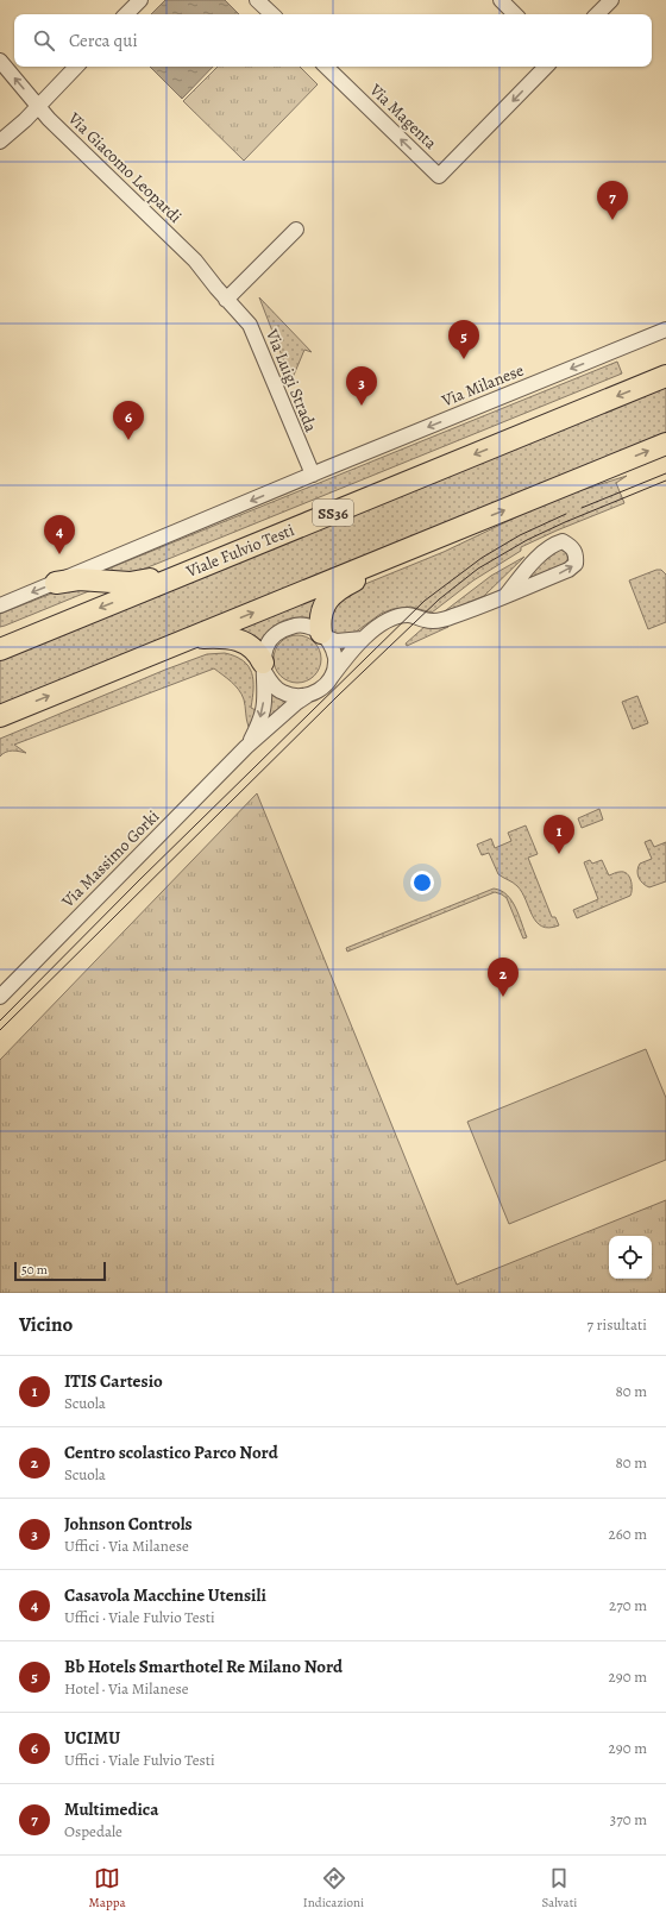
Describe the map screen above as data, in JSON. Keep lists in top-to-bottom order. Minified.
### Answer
{"streets":{"main road":["SS36","Viale Fulvio Testi"],"street":["Via Magenta","Via Giacomo Leopardi","Via Luigi Strada","Via Milanese","Via Massimo Gorki"]},"crossings":[["Via Giacomo Leopardi","Via Luigi Strada"],["Via Luigi Strada","Via Milanese"]],"one_way":["Via Milanese"],"scale_bar":"50 m","page":{"search":"Cerca qui","pins":["7","5","3","6","4","1","2"],"scale":"50 m","heading":["Vicino","7 risultati"],"list":[{"mark":"1","name":"ITIS Cartesio","note":"Scuola","value":"80 m"},{"mark":"2","name":"Centro scolastico Parco Nord","note":"Scuola","value":"80 m"},{"mark":"3","name":"Johnson Controls","note":"Uffici · Via Milanese","value":"260 m"},{"mark":"4","name":"Casavola Macchine Utensili","note":"Uffici · Viale Fulvio Testi","value":"270 m"},{"mark":"5","name":"Bb Hotels Smarthotel Re Milano Nord","note":"Hotel · Via Milanese","value":"290 m"},{"mark":"6","name":"UCIMU","note":"Uffici · Viale Fulvio Testi","value":"290 m"},{"mark":"7","name":"Multimedica","note":"Ospedale","value":"370 m"}],"nav":["Mappa","Indicazioni","Salvati"]}}
